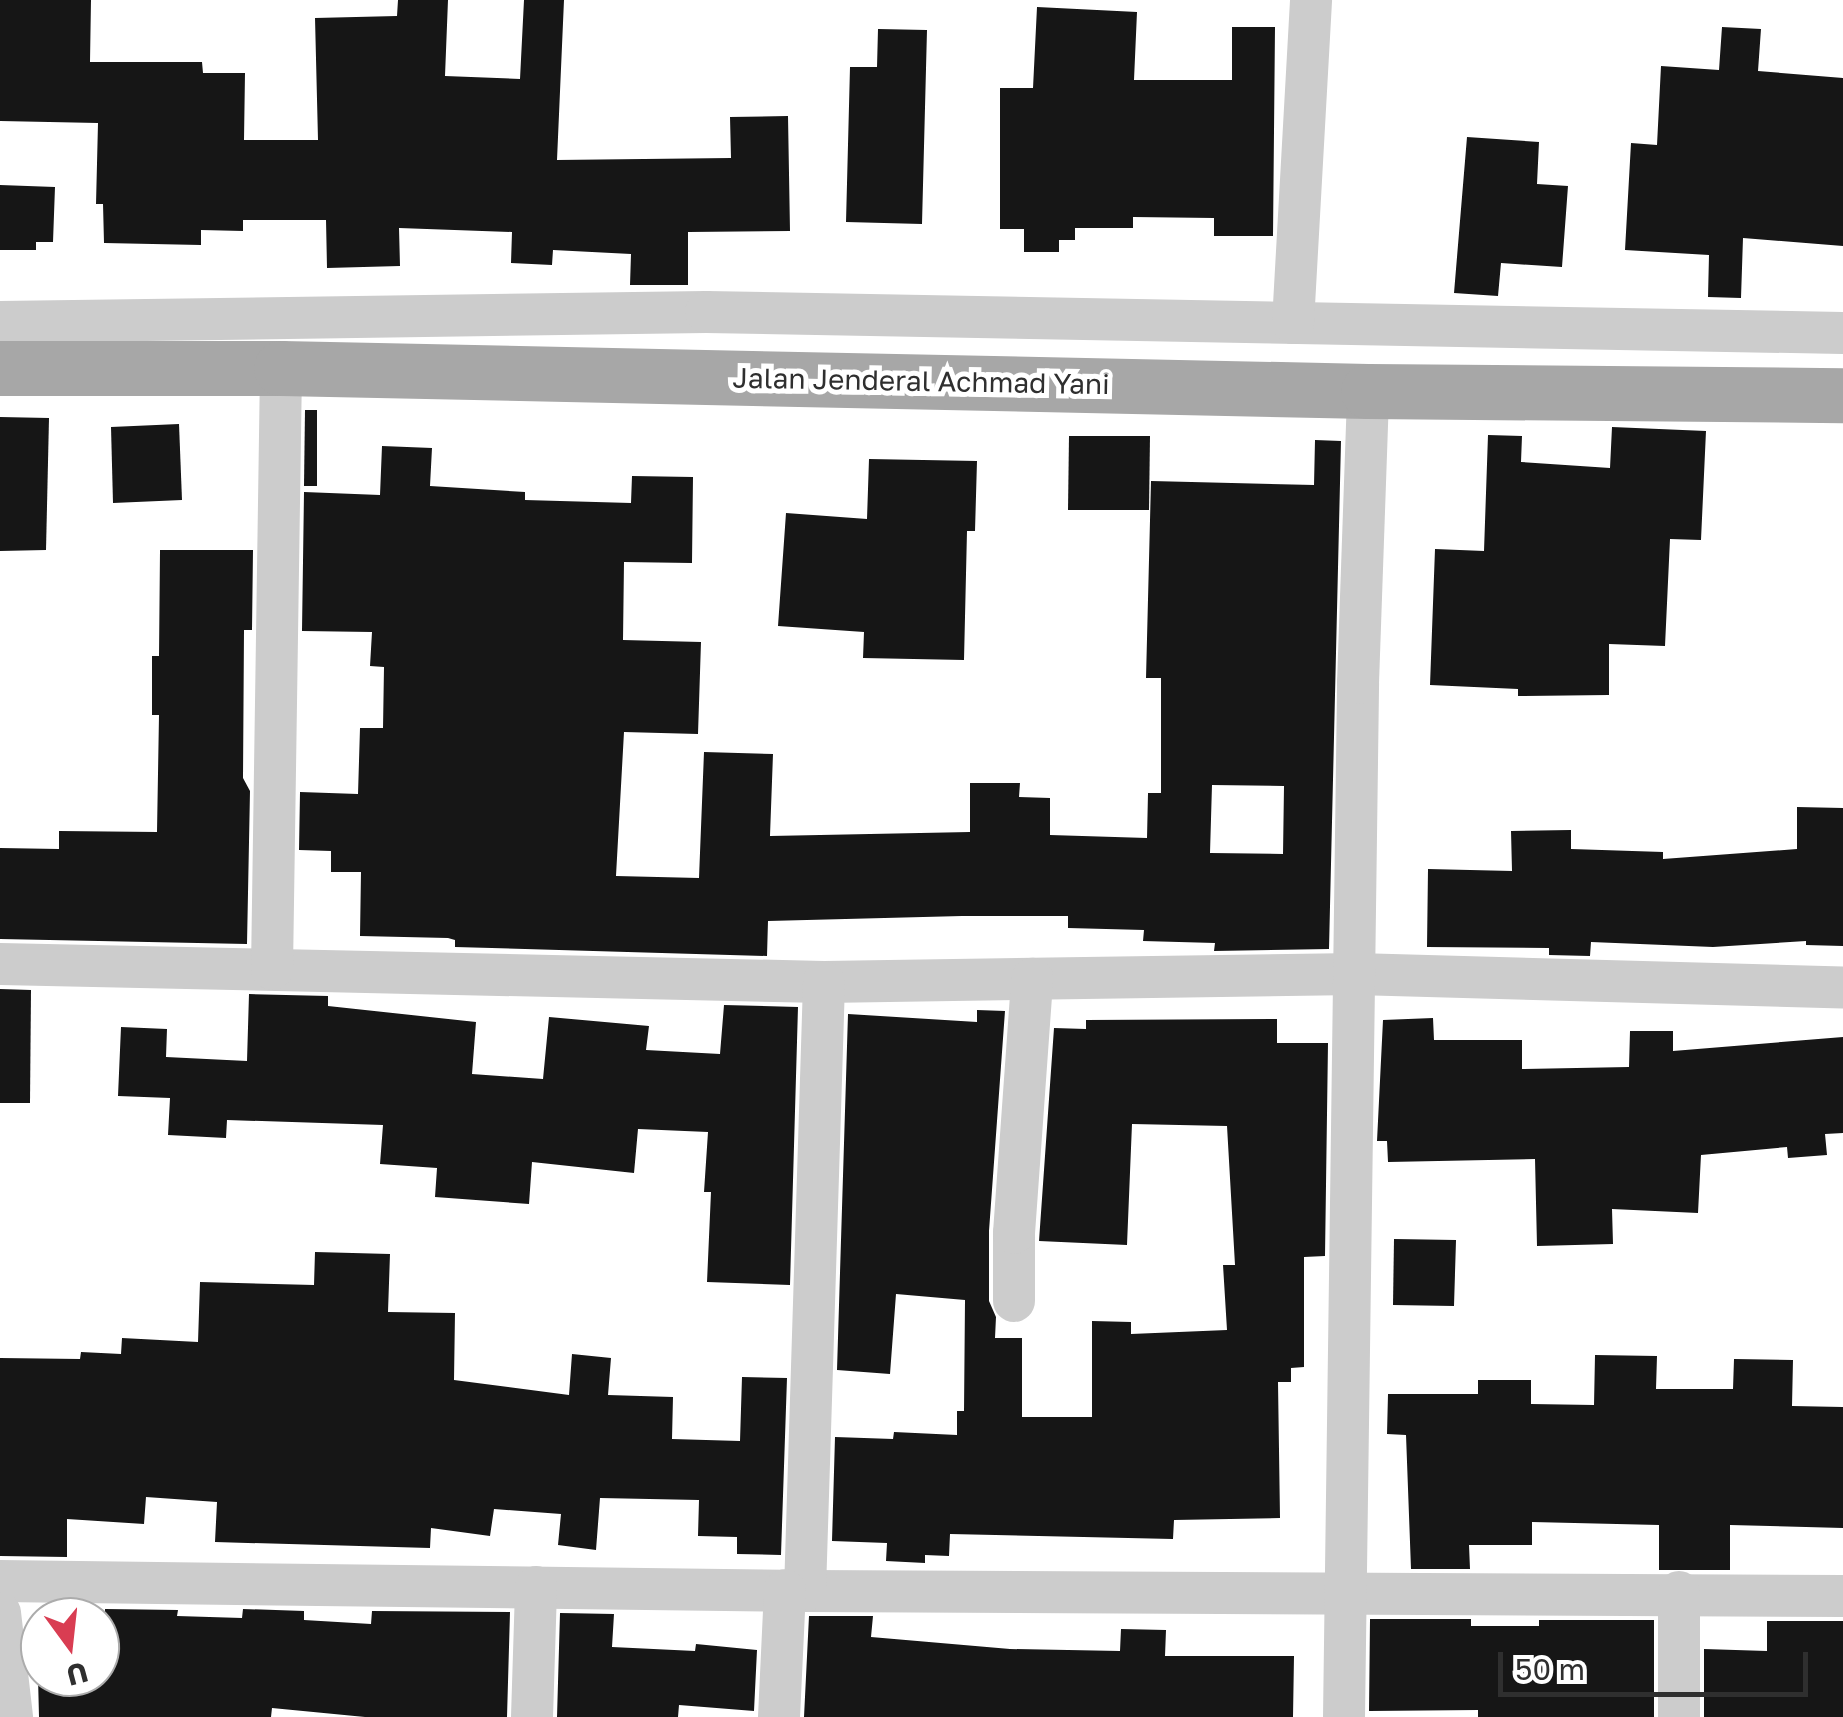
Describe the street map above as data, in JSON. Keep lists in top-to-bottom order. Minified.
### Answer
{"streets":{"main road":["Jalan Jenderal Achmad Yani"]},"scale_bar":"50 m","north":"bottom"}
